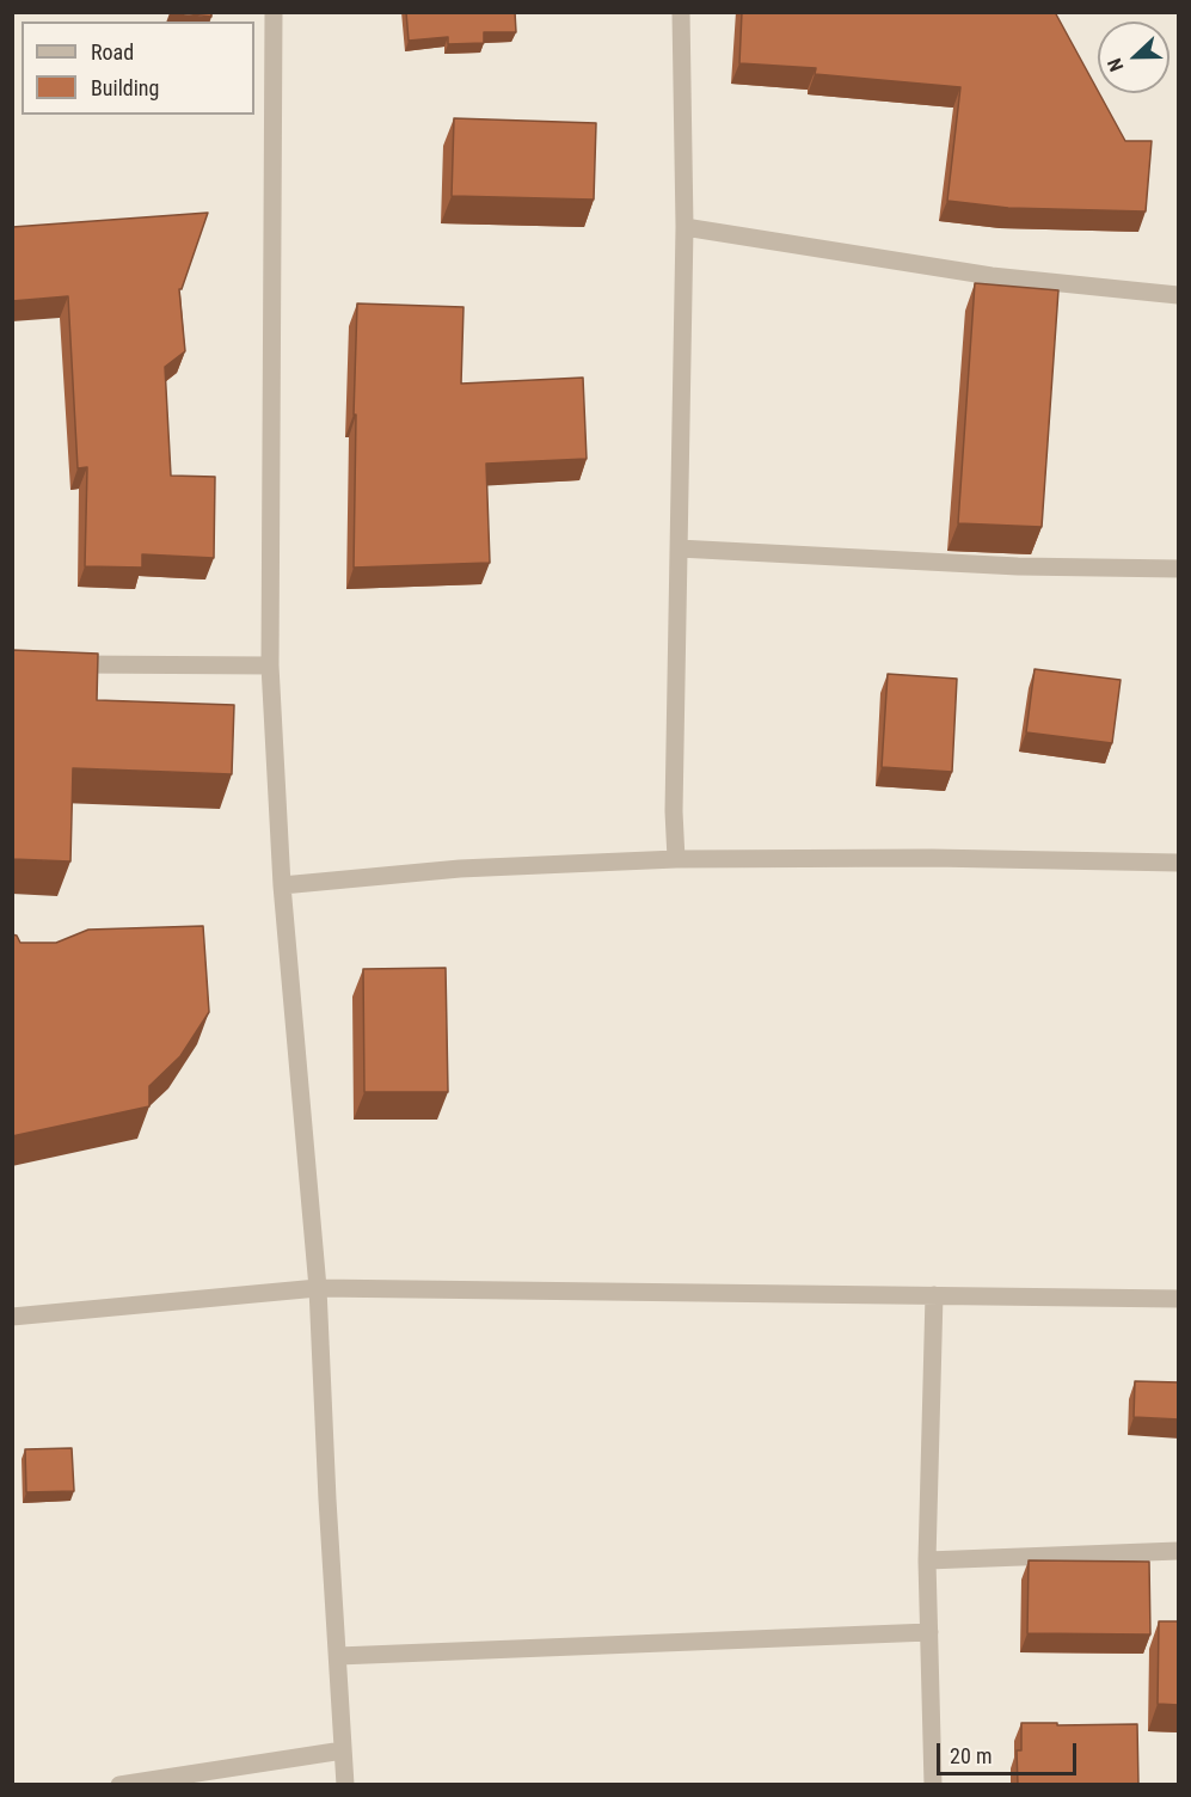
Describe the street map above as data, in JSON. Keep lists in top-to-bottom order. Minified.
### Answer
{"legend":["Road","Building"],"scale_bar":"20 m","north":"left"}
